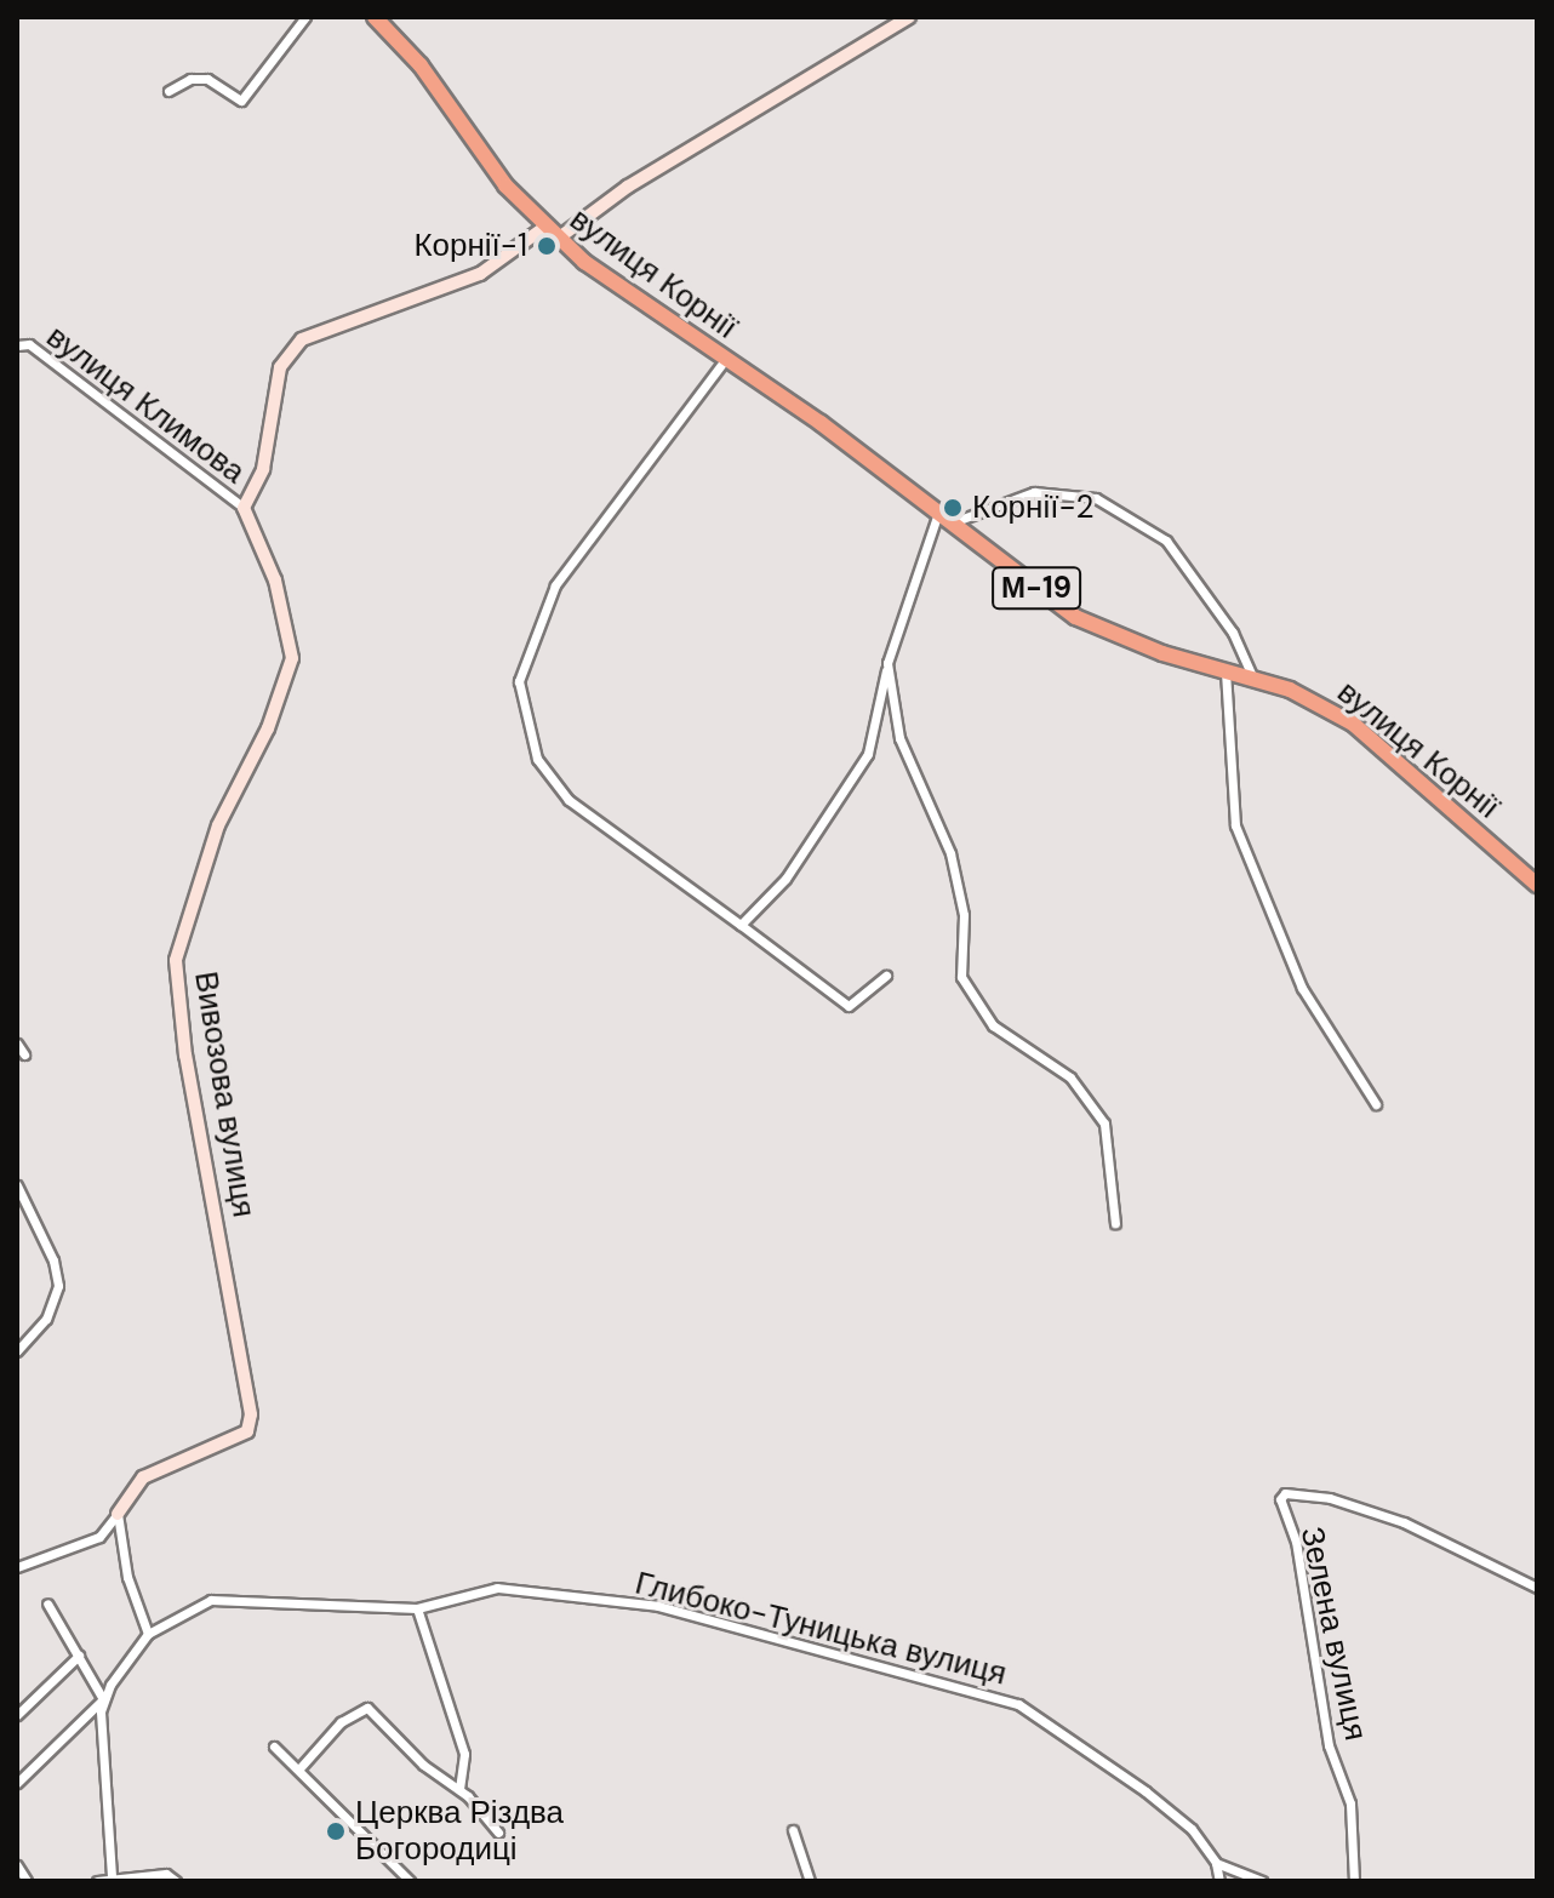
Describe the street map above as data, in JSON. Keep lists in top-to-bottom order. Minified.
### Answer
{"streets":{"highway":["вулиця Корнії","М-19"],"street":["вулиця Климова","Вивозова вулиця","Глибоко-Туницька вулиця","Зелена вулиця"]},"crossings":[["вулиця Климова","Вивозова вулиця"]],"places":["Корнії-1","Корнії-2","Церква Різдва Богородиці"]}
